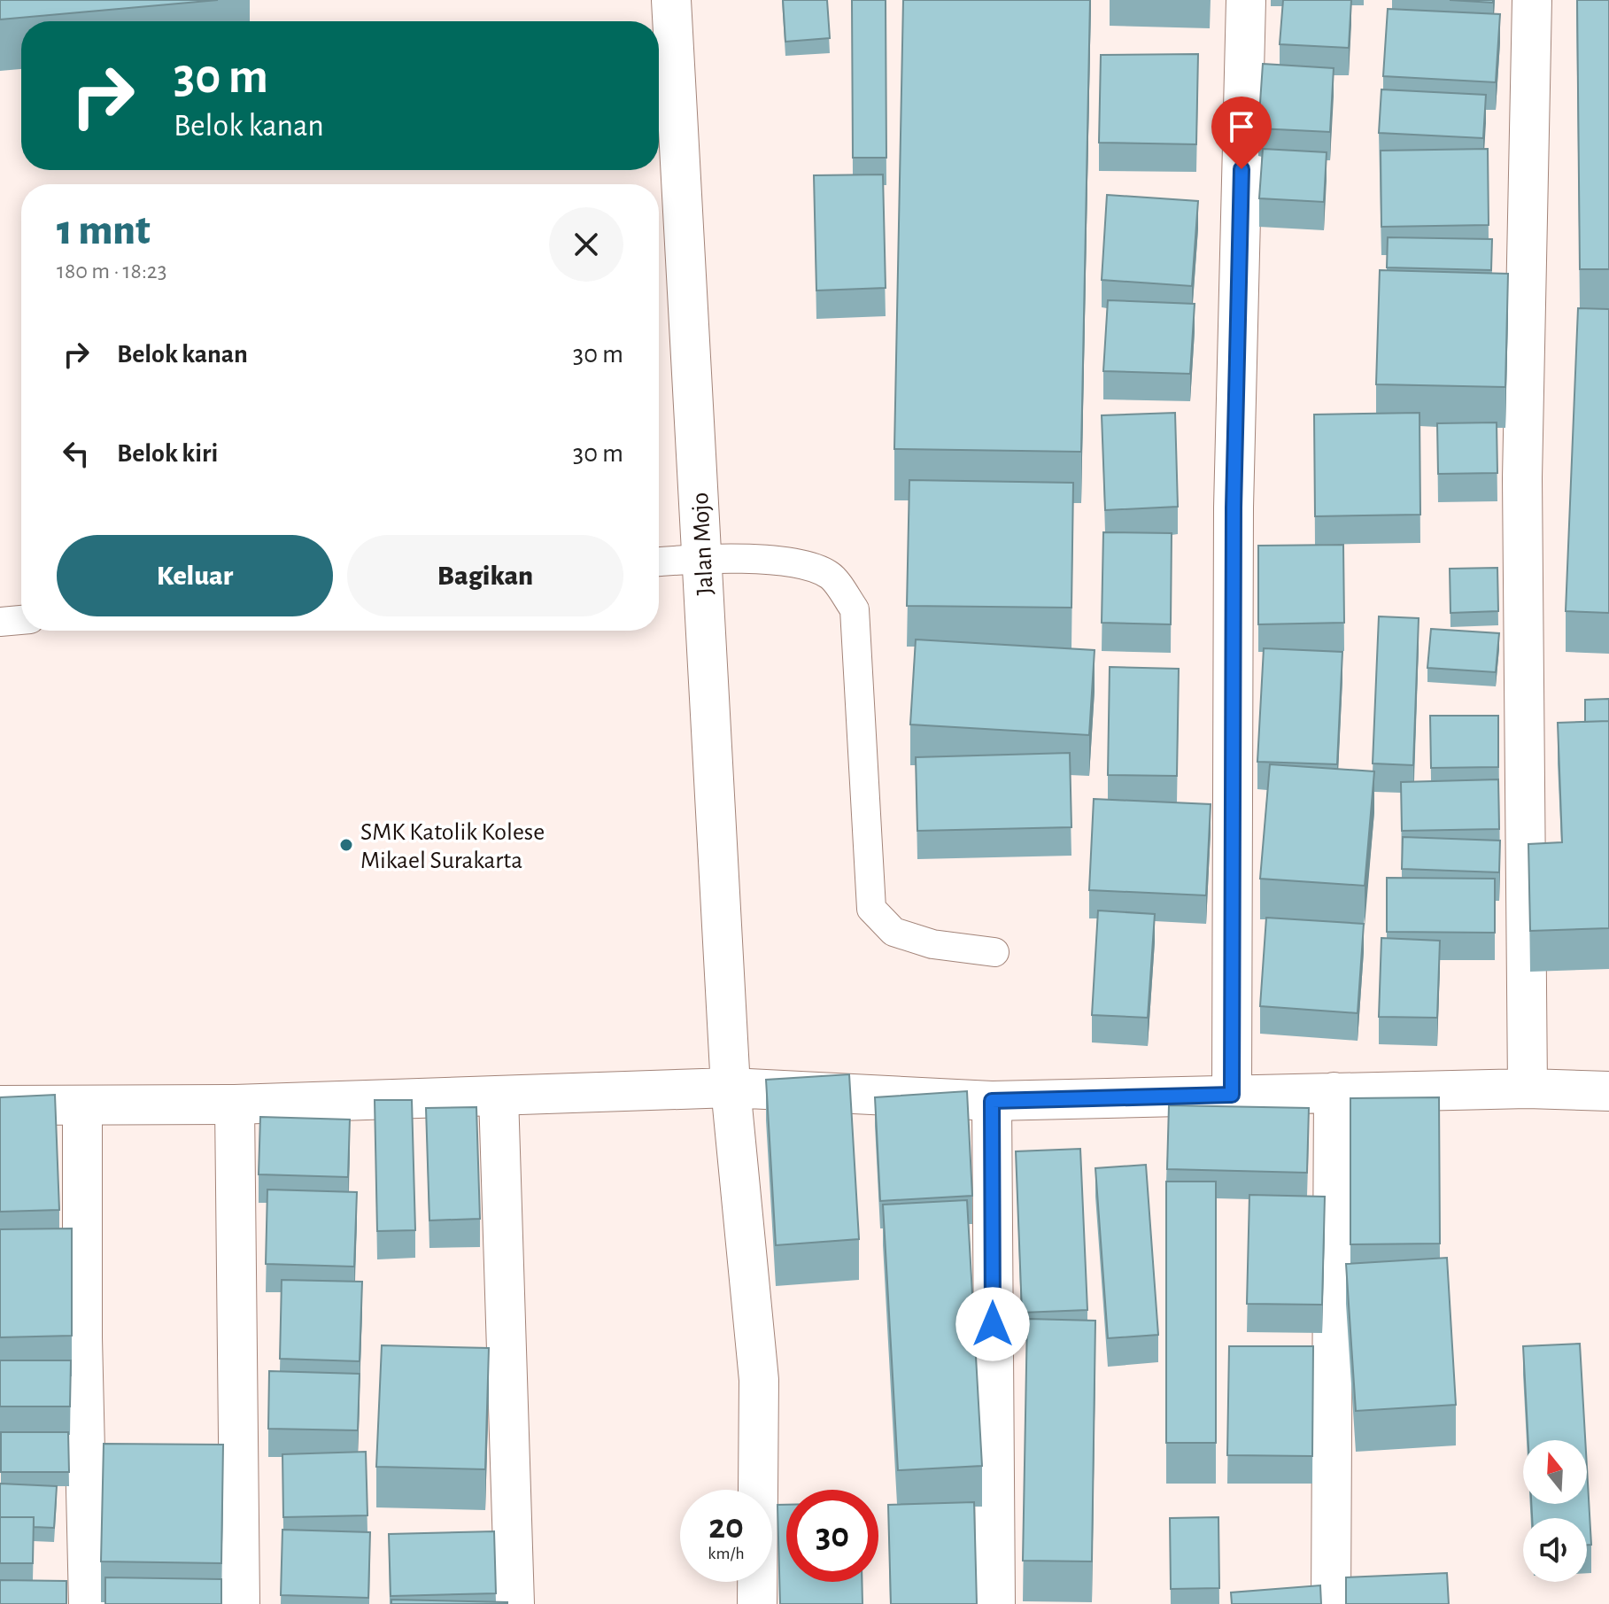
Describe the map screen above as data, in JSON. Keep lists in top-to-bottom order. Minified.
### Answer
{"streets":{"street":["Jalan Mojo"]},"places":["SMK Katolik Kolese Mikael Surakarta"],"north":"top","page":{"turn":["30 m","Belok kanan"],"heading":["1 mnt","180 m · 18:23"],"list":[{"name":"Belok kanan","value":"30 m"},{"name":"Belok kiri","value":"30 m"}],"buttons":["Keluar","Bagikan"],"speed":"20 km/h","limit":"30"}}
